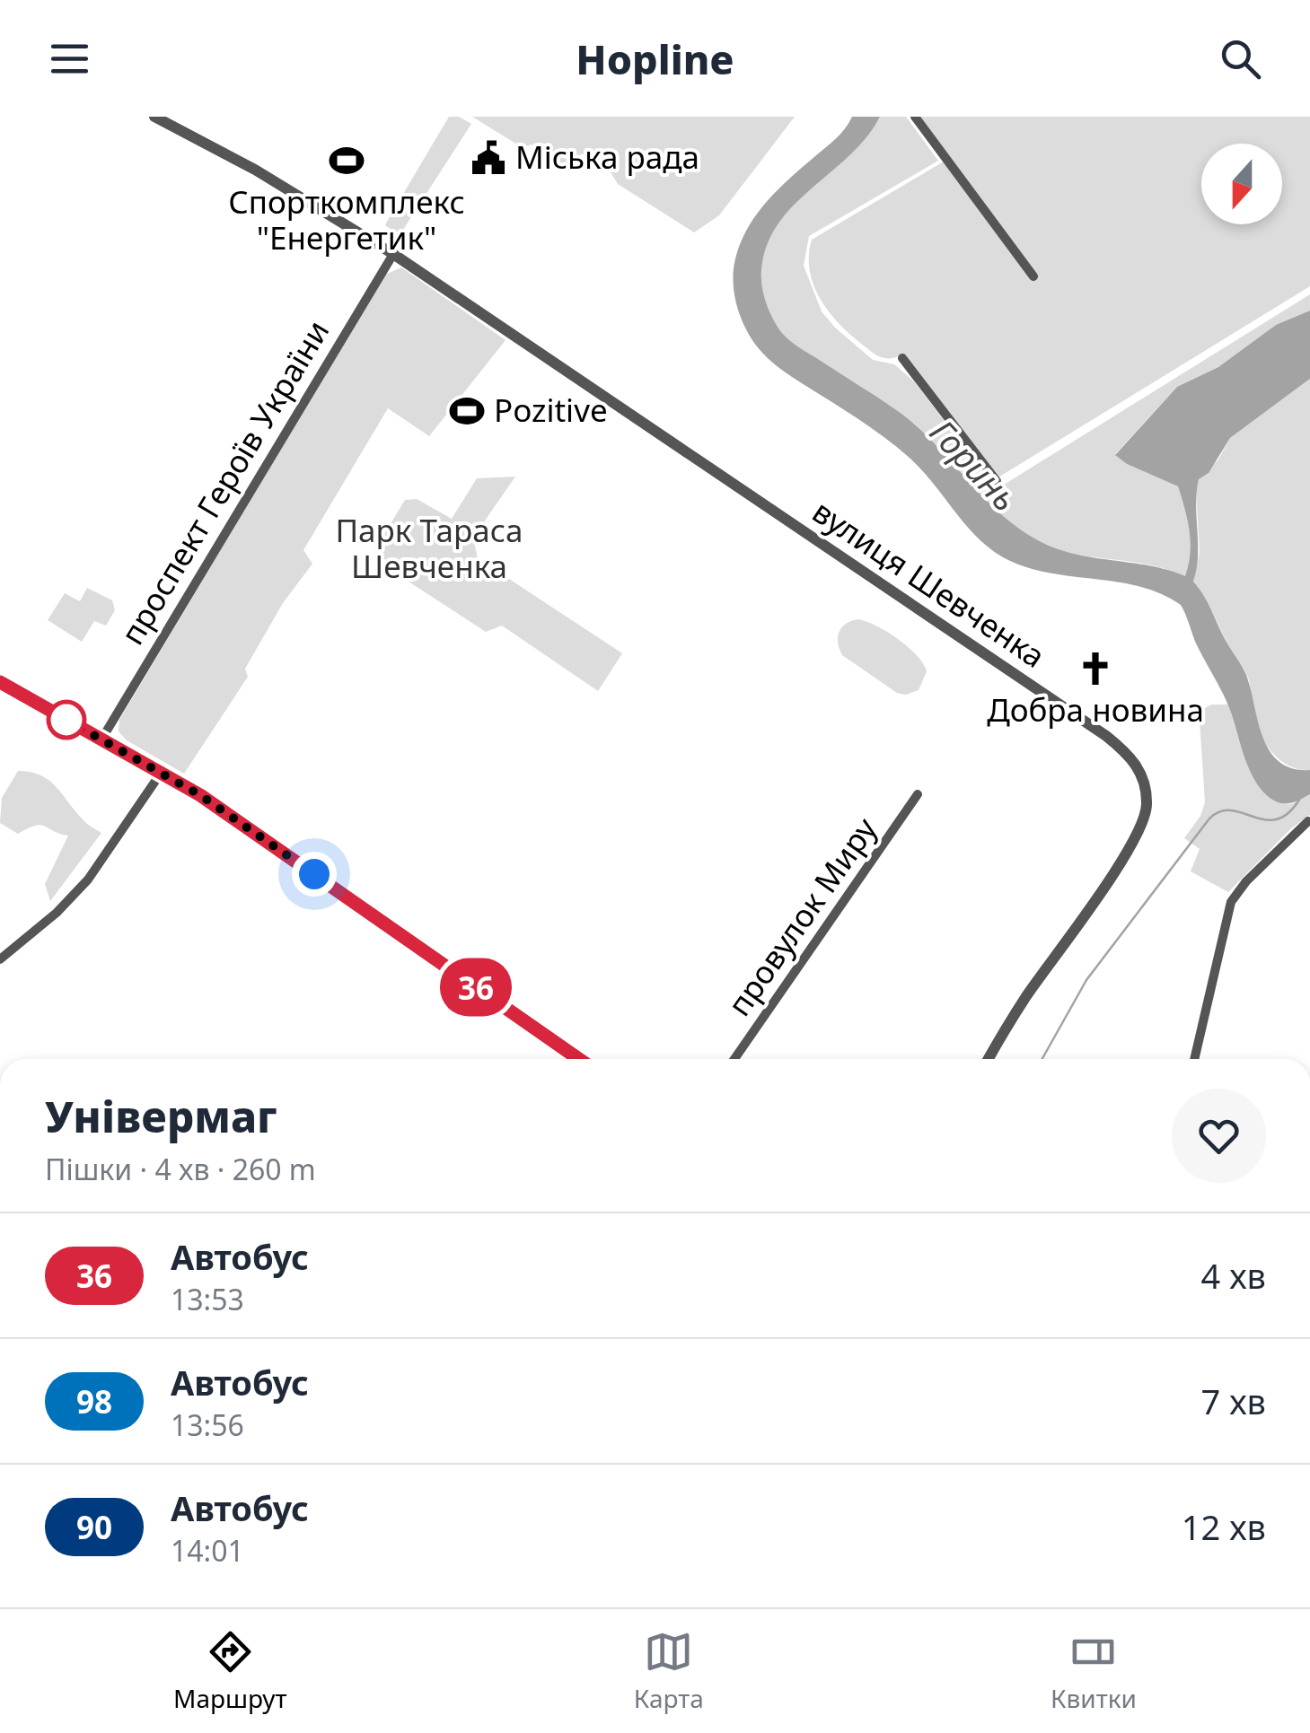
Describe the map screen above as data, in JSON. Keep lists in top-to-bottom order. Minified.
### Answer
{"streets":{"street":["проспект Героїв України","вулиця Шевченка","провулок Миру"]},"crossings":[["проспект Героїв України","вулиця Шевченка"]],"water":["Горинь"],"parks":["Парк Тараса Шевченка"],"places":{"public building":["Міська рада"],"sports":["Спорткомплекс \"Енергетик\"","Pozitive"],"church":["Добра новина"]},"lines":["bus line 36"],"north":"bottom","page":{"header":"Hopline","on_map":"36","heading":["Універмаг","Пішки · 4 хв · 260 m"],"list":[{"mark":"36","name":"Автобус","note":"13:53","value":"4 хв"},{"mark":"98","name":"Автобус","note":"13:56","value":"7 хв"},{"mark":"90","name":"Автобус","note":"14:01","value":"12 хв"}],"tabs":["Маршрут","Карта","Квитки"]}}
